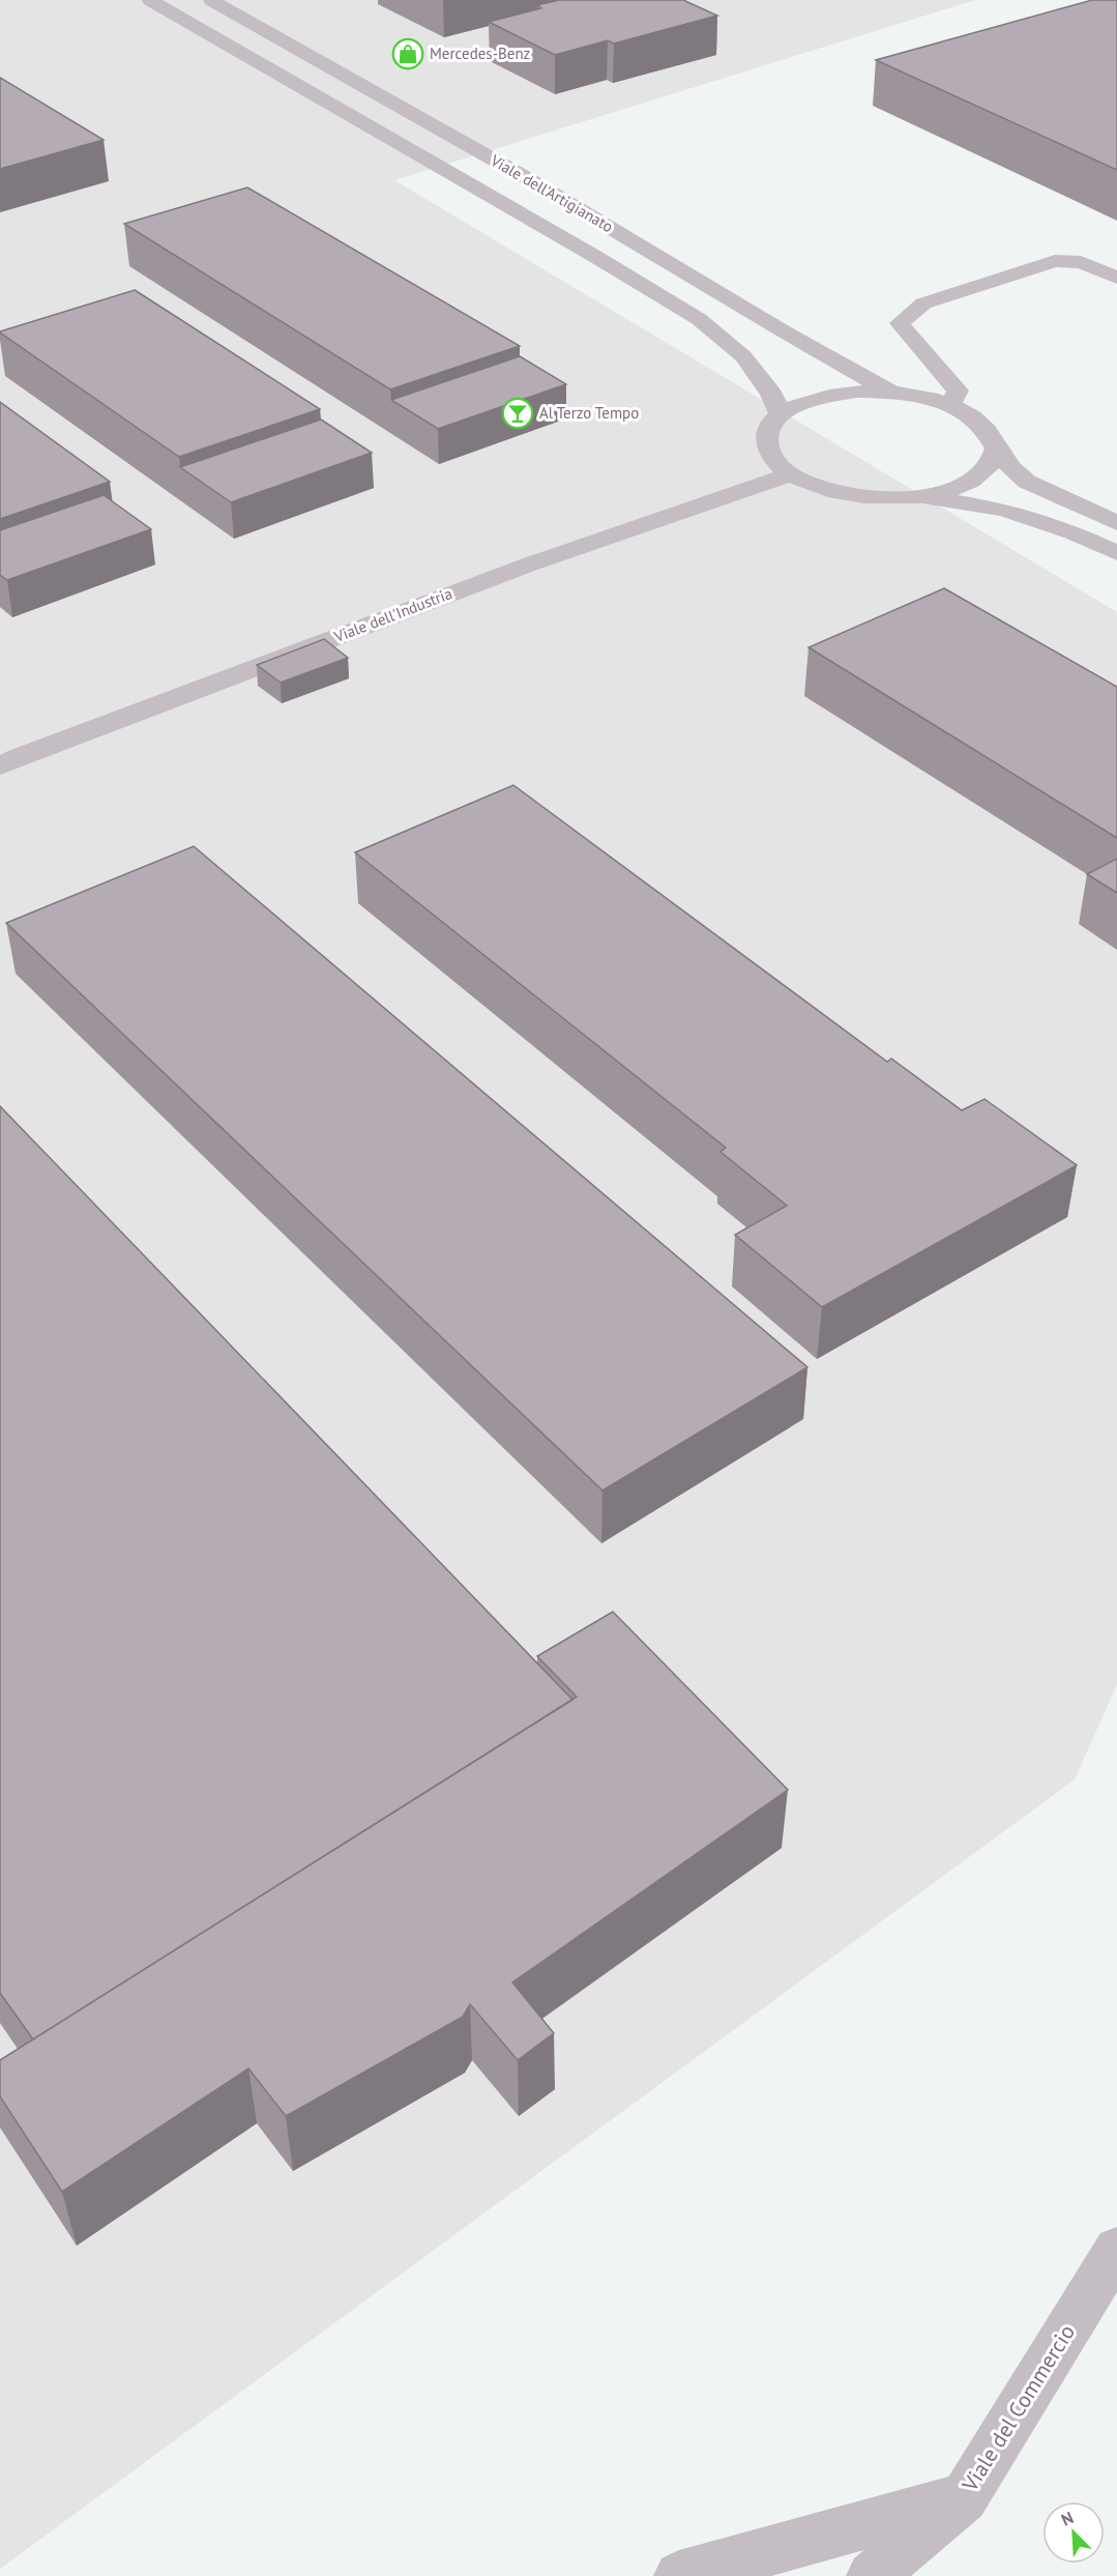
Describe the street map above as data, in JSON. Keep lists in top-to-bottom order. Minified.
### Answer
{"streets":{"street":["Viale dell'Artigianato","Viale dell'Industria","Viale del Commercio"]},"places":{"shop":["Mercedes-Benz"],"bar":["Al Terzo Tempo"]},"north":"top left"}
